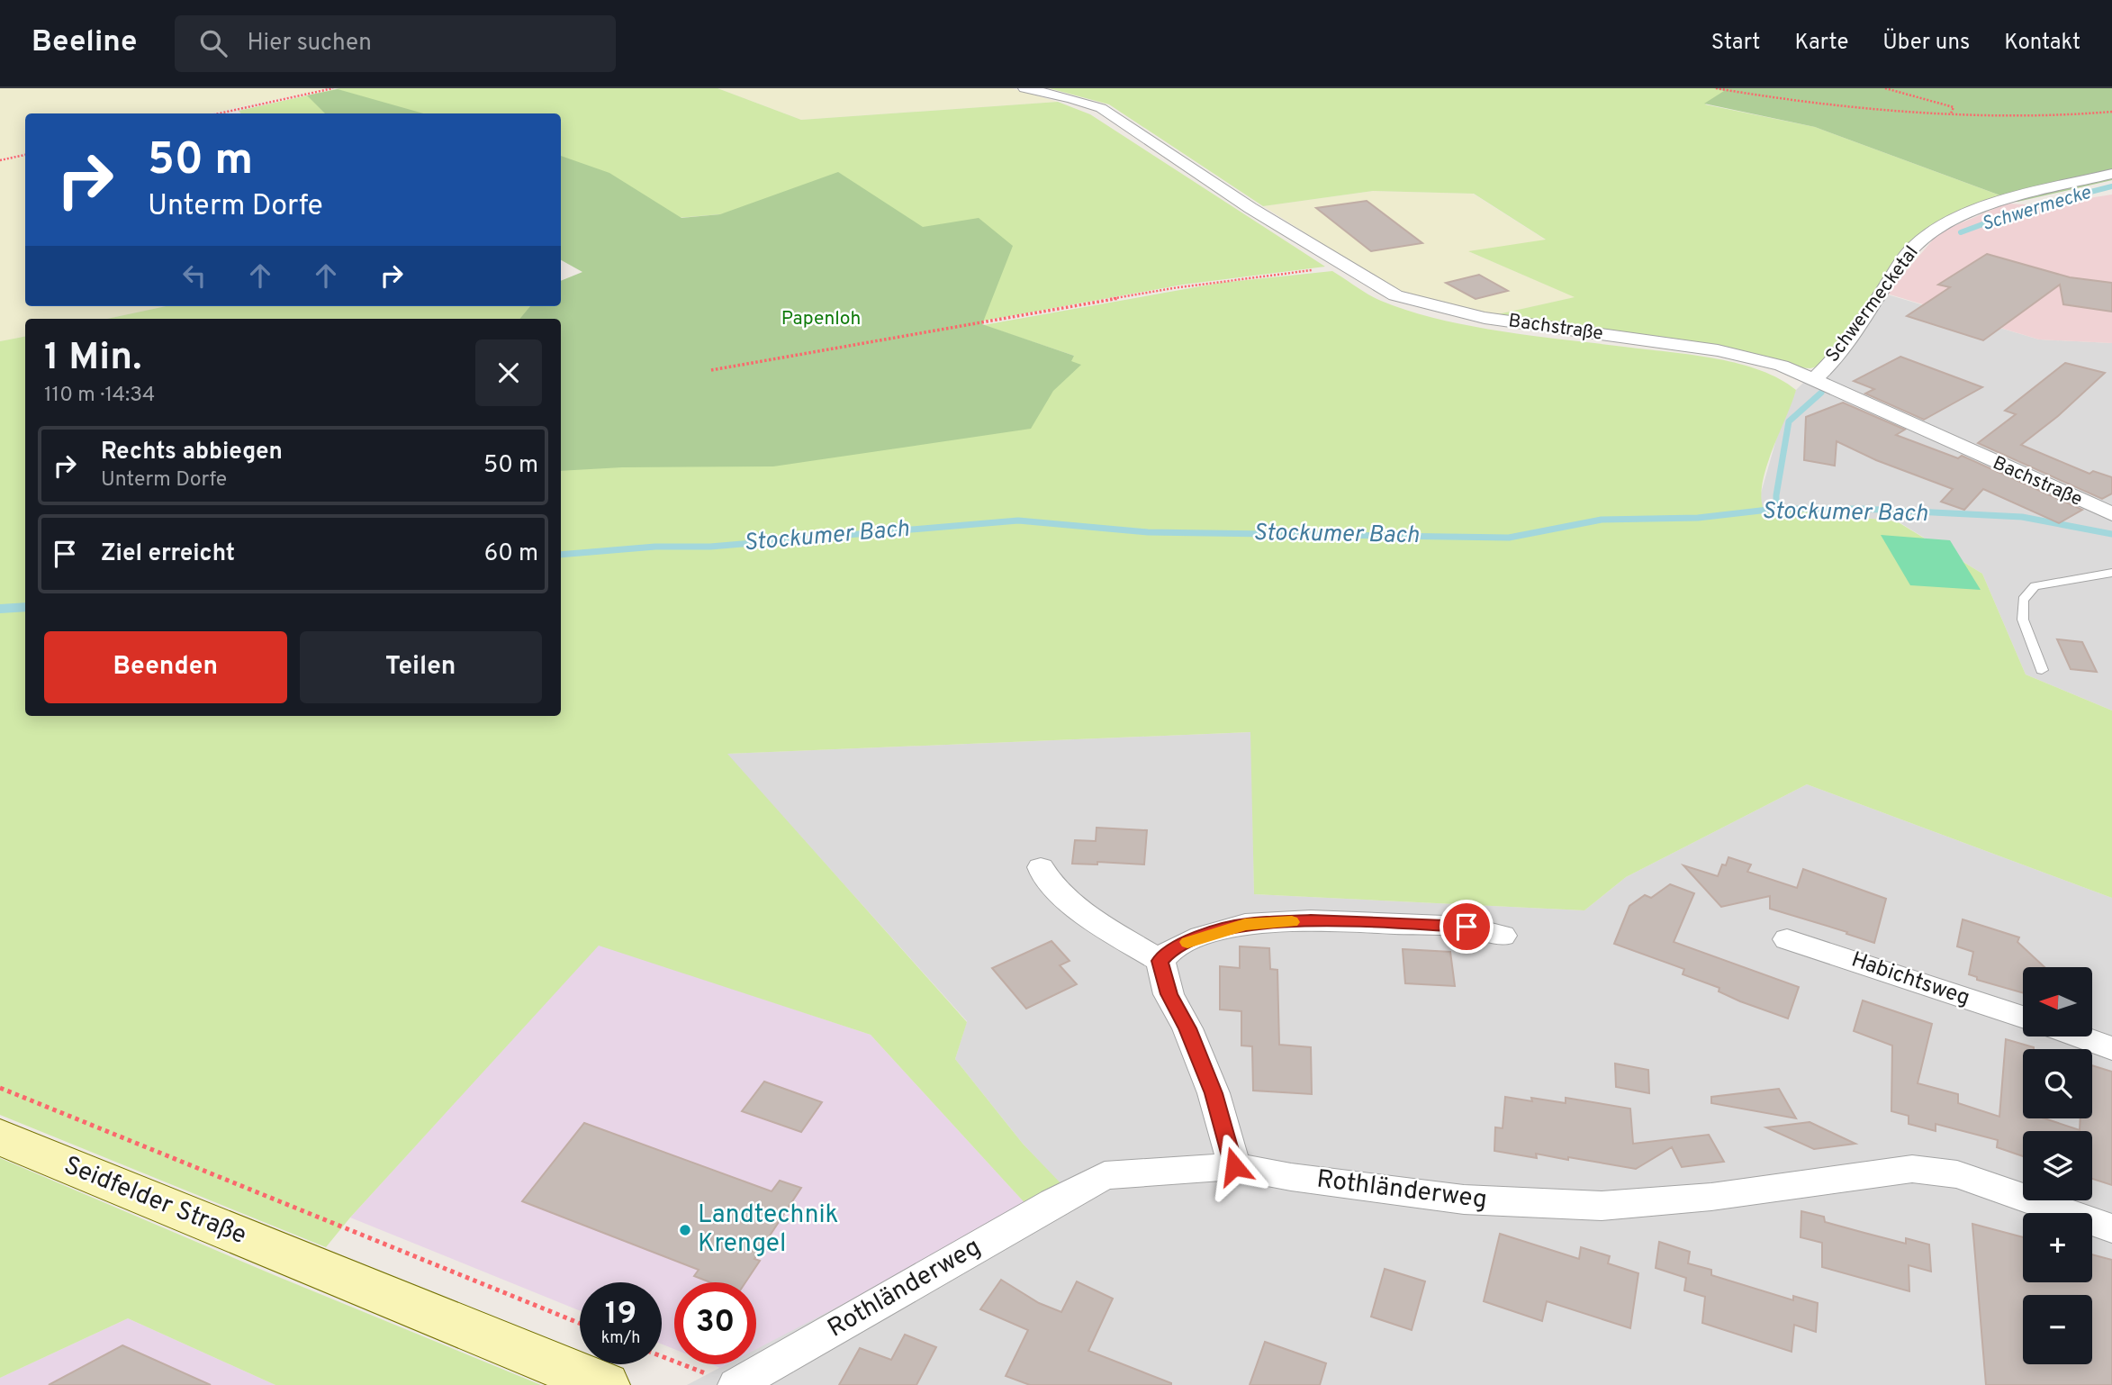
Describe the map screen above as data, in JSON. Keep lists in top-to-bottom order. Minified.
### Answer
{"streets":{"main road":["Seidfelder Straße"],"street":["Schwermecketal","Bachstraße","Habichtsweg","Rothländerweg"]},"crossings":[["Schwermecketal","Bachstraße"]],"water":["Schwermecke","Stockumer Bach"],"parks":["Papenloh"],"places":["Landtechnik Krengel"],"north":"left","page":{"header":"Beeline","search":"Hier suchen","nav":["Start","Karte","Über uns","Kontakt"],"turn":["50 m","Unterm Dorfe"],"heading":["1 Min.","110 m · 14:34"],"list":[{"name":"Rechts abbiegen","note":"Unterm Dorfe","value":"50 m"},{"name":"Ziel erreicht","value":"60 m"}],"buttons":["Beenden","Teilen"],"map_buttons":["+","−"],"speed":"19 km/h","limit":"30"}}
